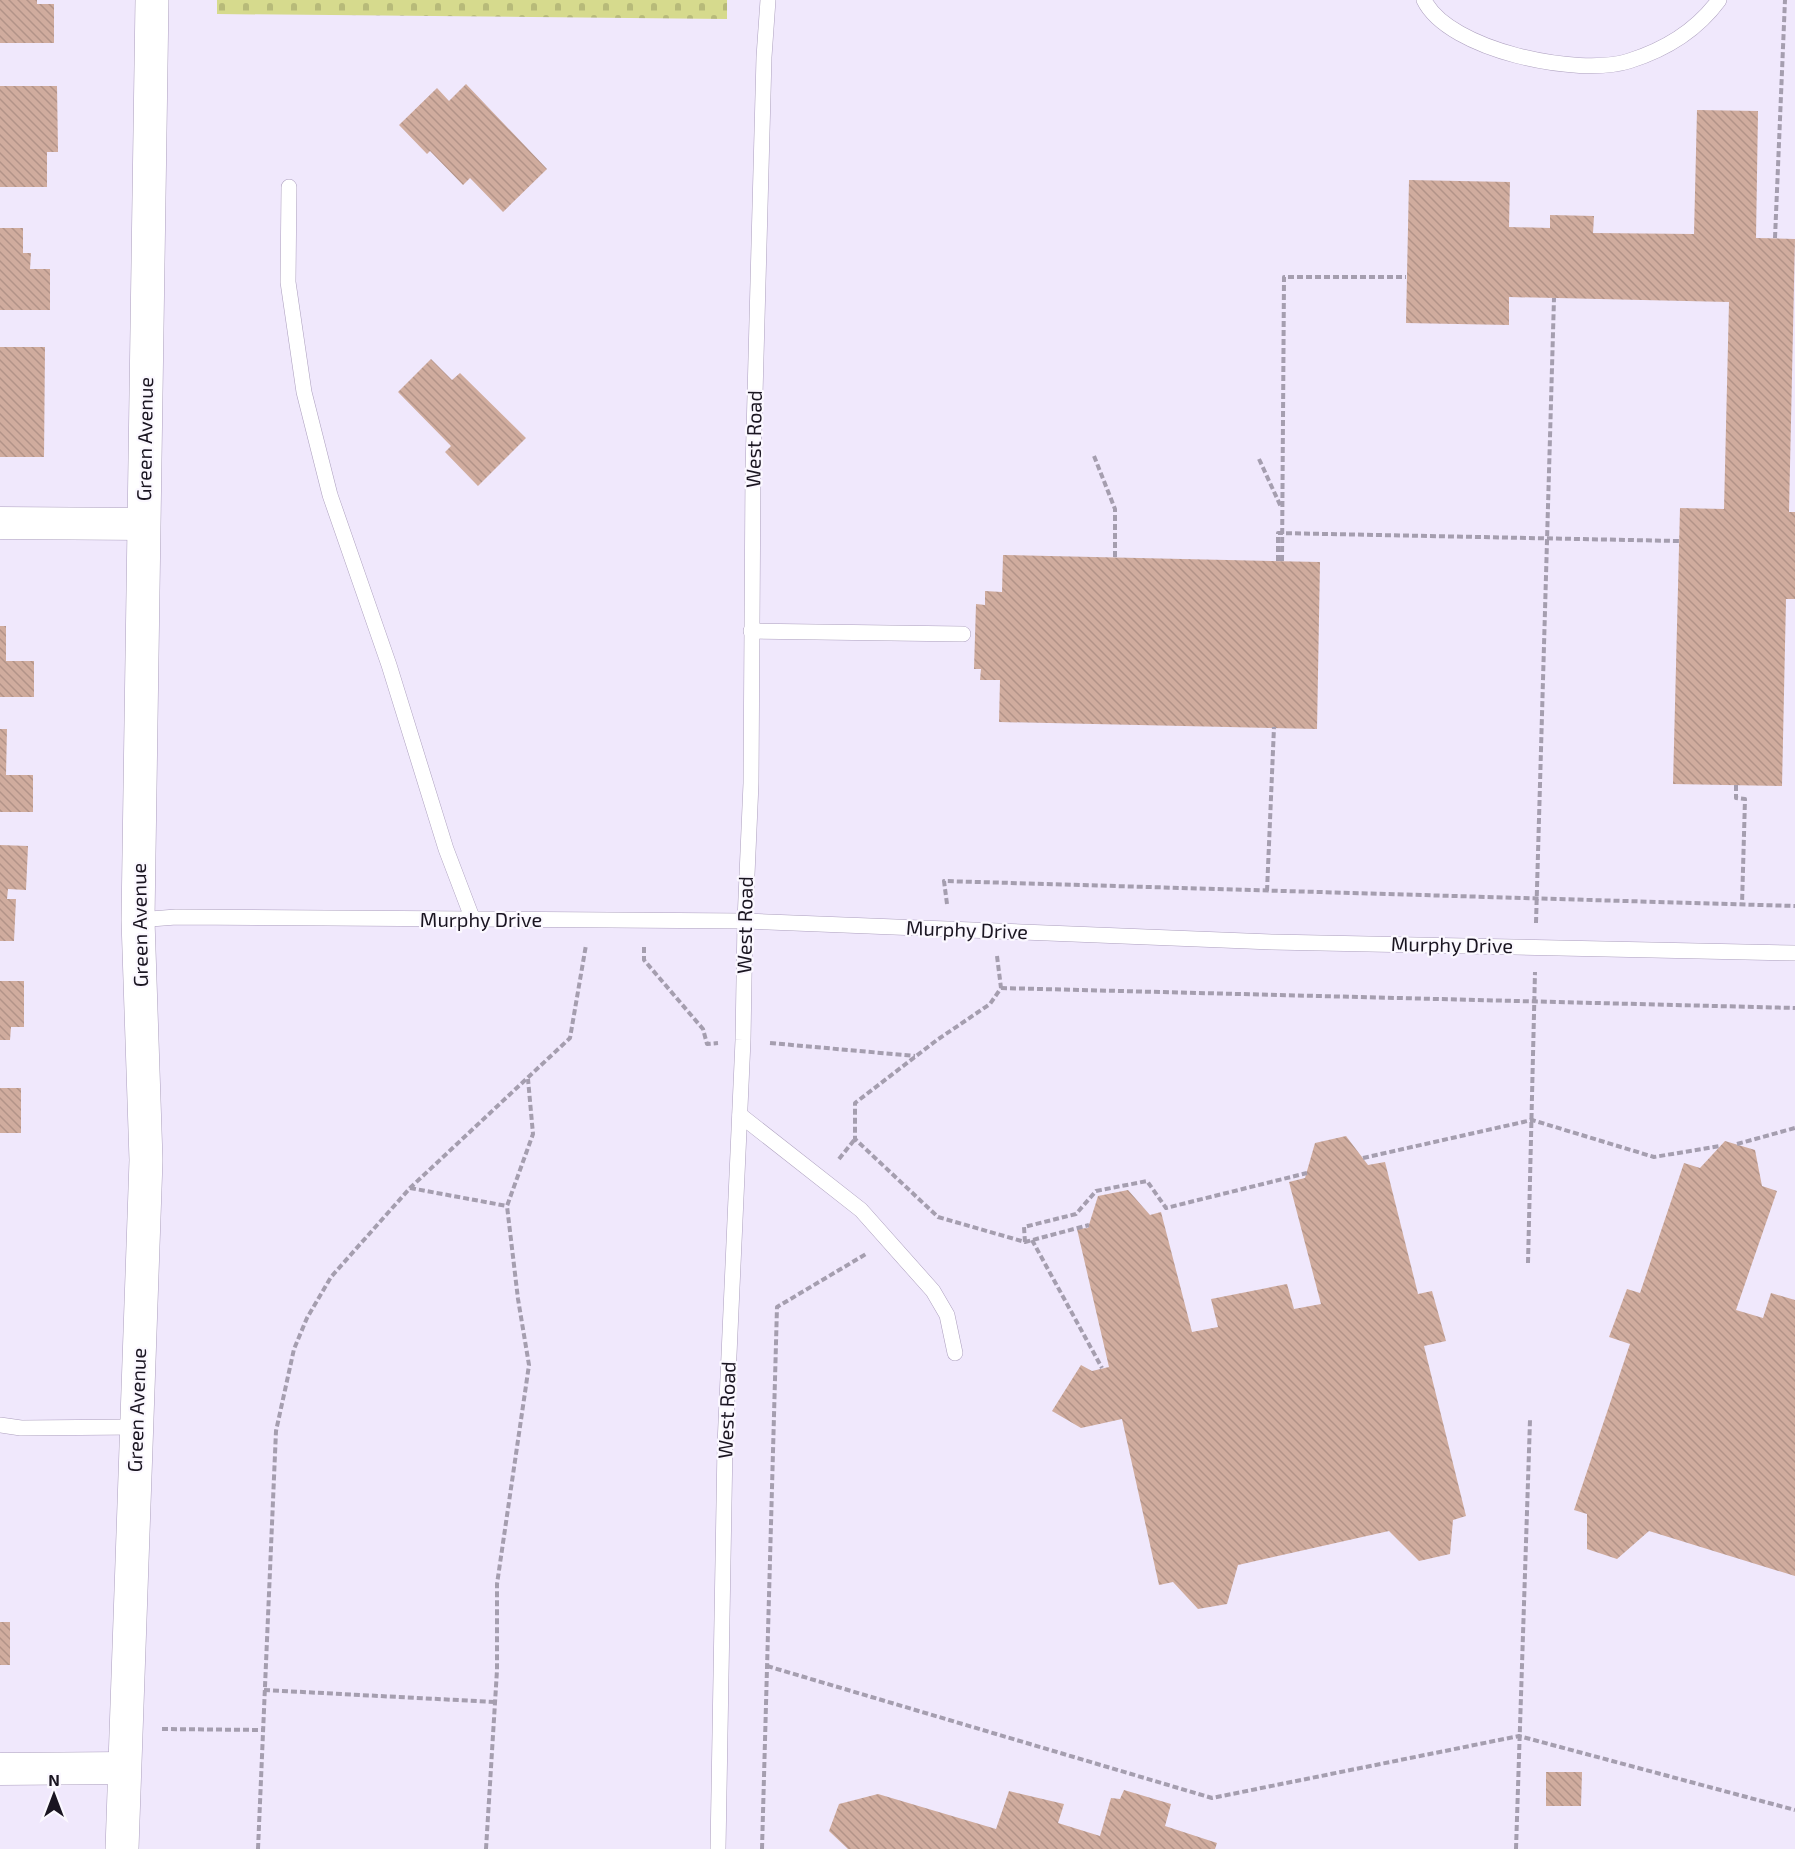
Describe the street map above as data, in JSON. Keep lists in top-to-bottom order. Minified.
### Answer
{"streets":{"street":["Green Avenue"],"lane":["West Road","Murphy Drive"]},"crossings":[["Green Avenue","Murphy Drive"],["West Road","Murphy Drive"]],"north":"top"}
